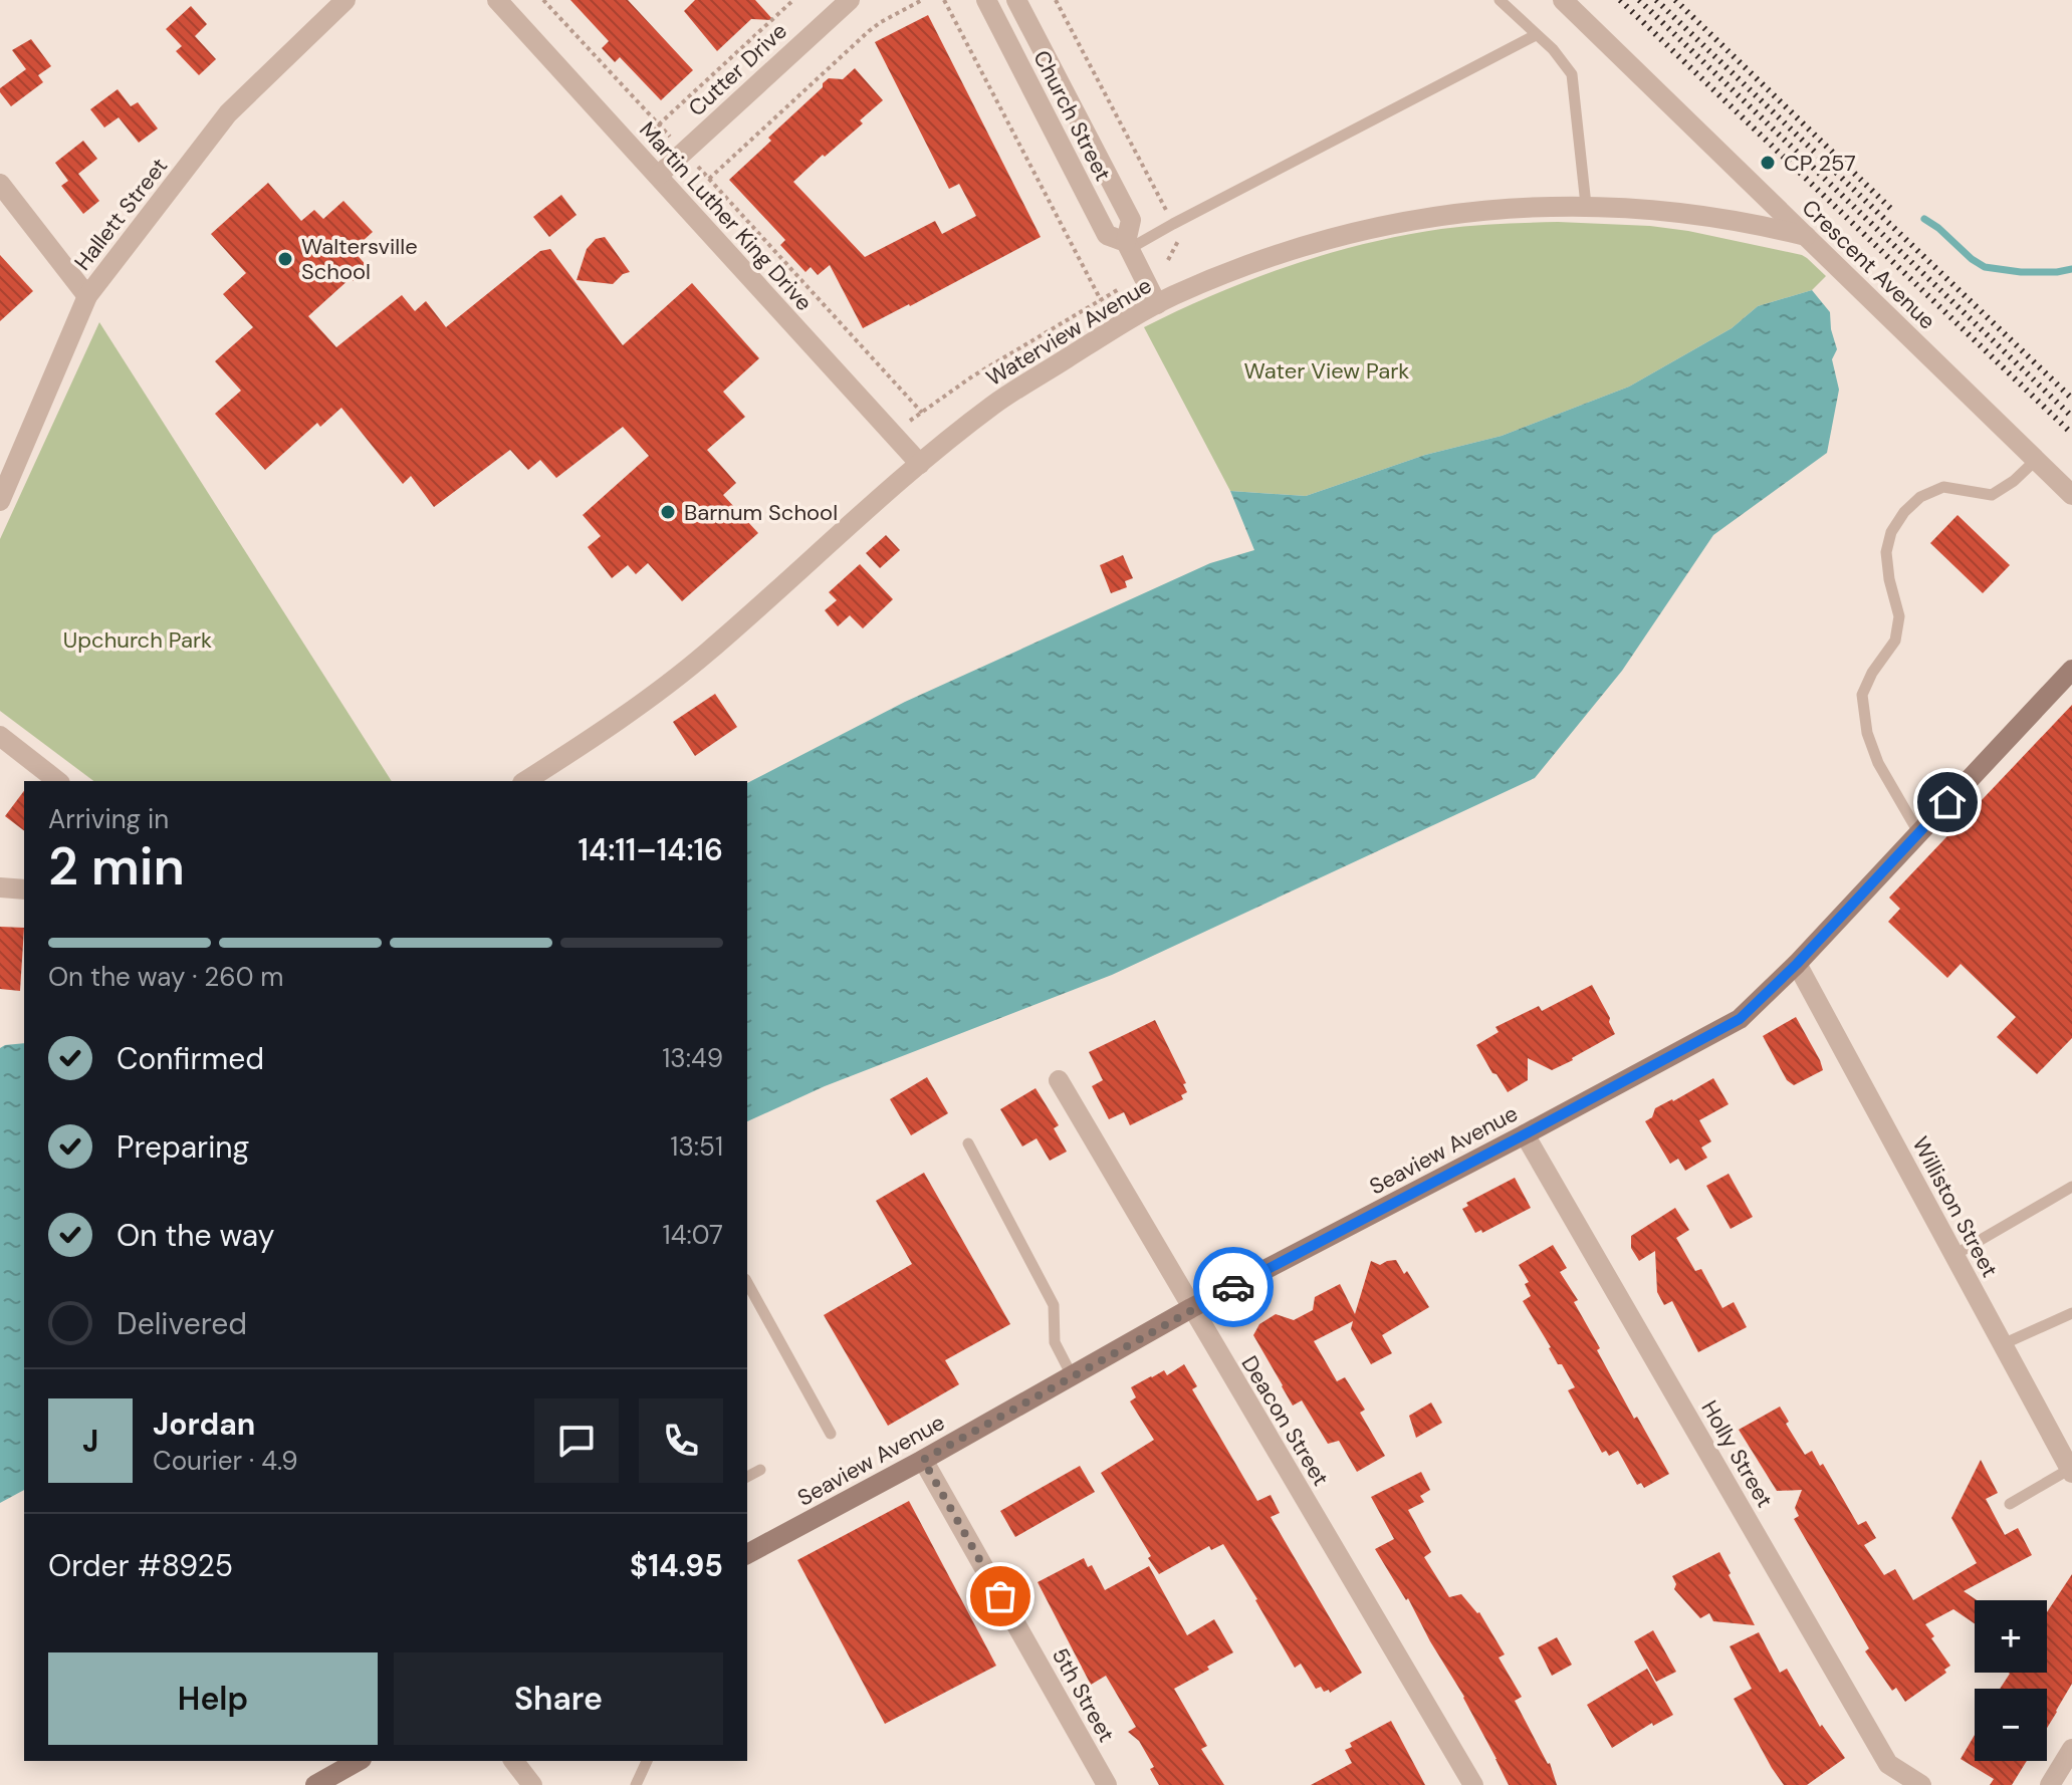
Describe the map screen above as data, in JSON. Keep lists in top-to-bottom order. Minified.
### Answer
{"streets":{"main road":["Seaview Avenue"],"street":["Cutter Drive","Church Street","Hallett Street","Martin Luther King Drive","Crescent Avenue","Waterview Avenue","Williston Street","Deacon Street","Holly Street","5th Street"]},"crossings":[["Cutter Drive","Martin Luther King Drive"],["Church Street","Waterview Avenue"],["Martin Luther King Drive","Waterview Avenue"],["Crescent Avenue","Waterview Avenue"],["Seaview Avenue","Williston Street"],["Seaview Avenue","Deacon Street"],["Seaview Avenue","Holly Street"],["Seaview Avenue","5th Street"]],"parks":["Water View Park","Upchurch Park"],"places":["CP 257","Waltersville School","Barnum School"],"page":{"heading":["2 min","Arriving in","14:11–14:16"],"panel":["Jordan","Courier · 4.9","Order #8925","$14.95"],"bar":"On the way · 260 m","list":[["Confirmed","13:49"],["Preparing","13:51"],["On the way","14:07"],"Delivered"],"round":"J","map_buttons":["+","−"],"buttons":["Help","Share"]}}
